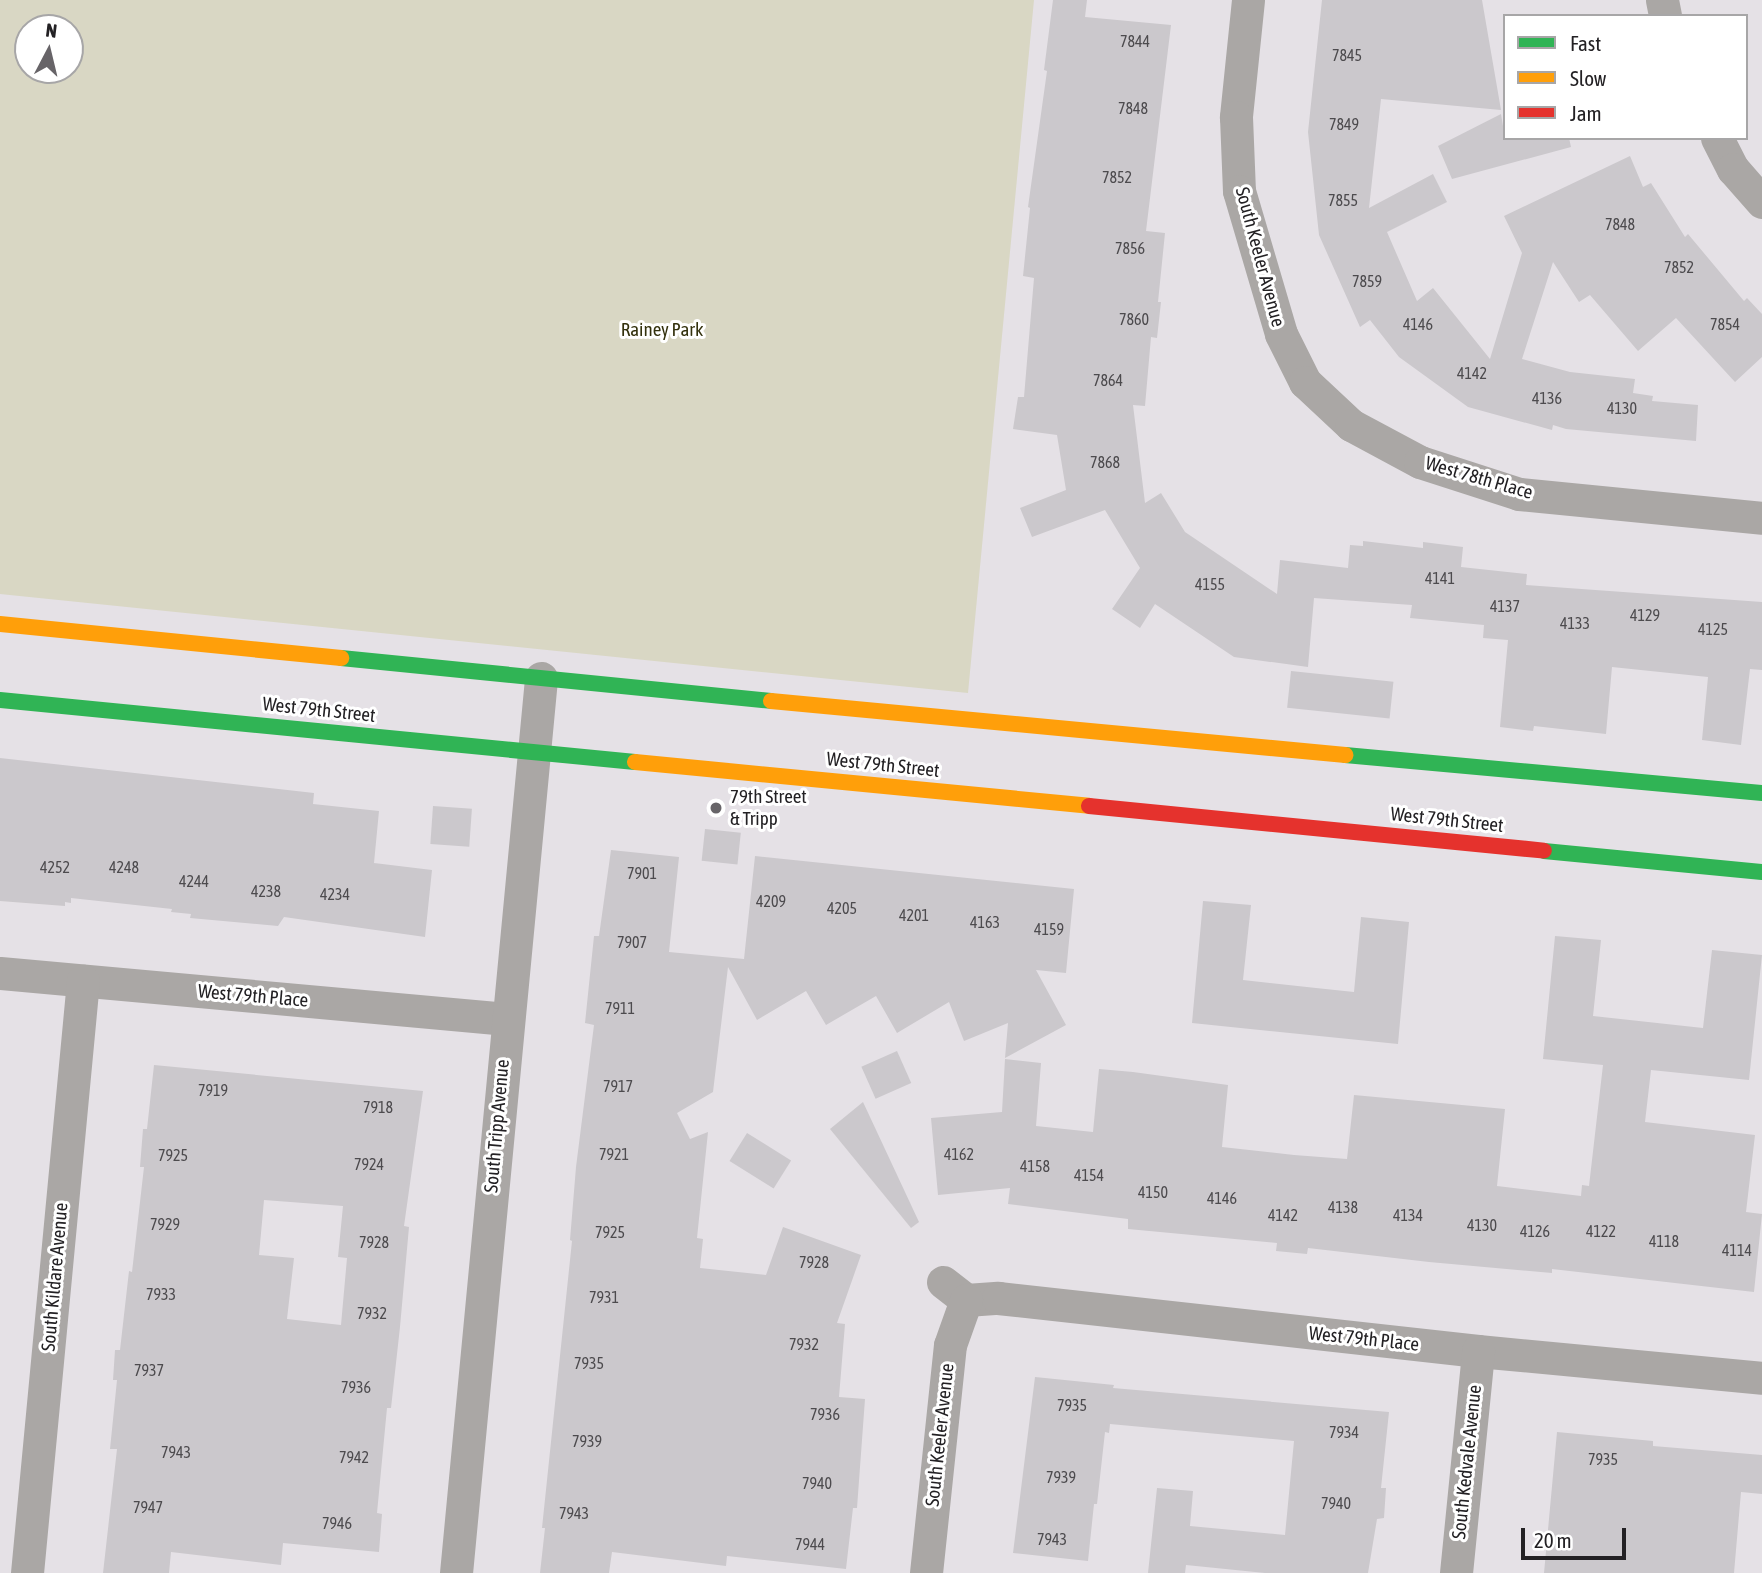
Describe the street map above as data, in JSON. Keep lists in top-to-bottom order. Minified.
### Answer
{"streets":{"main road":["West 79th Street"],"street":["South Keeler Avenue","West 78th Place","West 79th Place","South Tripp Avenue","South Kildare Avenue","South Kedvale Avenue"]},"crossings":[["South Keeler Avenue","West 78th Place"],["South Keeler Avenue","West 79th Place"],["West 79th Street","South Tripp Avenue"],["West 79th Place","South Tripp Avenue"],["West 79th Place","South Kildare Avenue"],["West 79th Place","South Kedvale Avenue"]],"parks":["Rainey Park"],"places":["79th Street & Tripp"],"house_numbers":["7844","7845","7848","7849","7852","7855","7848","7856","7852","7859","7860","4146","7854","4142","7864","4136","4130","7868","4141","4155","4137","4129","4133","4125","4252","4248","7901","4244","4238","4234","4209","4205","4201","4163","4159","7907","7911","7917","7919","7918","7921","4162","7925","7924","4158","4154","4150","4146","4138","4142","4134","7929","4130","4126","4122","7925","4118","7928","4114","7928","7933","7931","7932","7932","7935","7937","7936","7935","7936","7934","7939","7943","7942","7935","7939","7940","7940","7947","7943","7946","7943","7944"],"legend":["Fast","Slow","Jam"],"scale_bar":"20 m","north":"top"}
